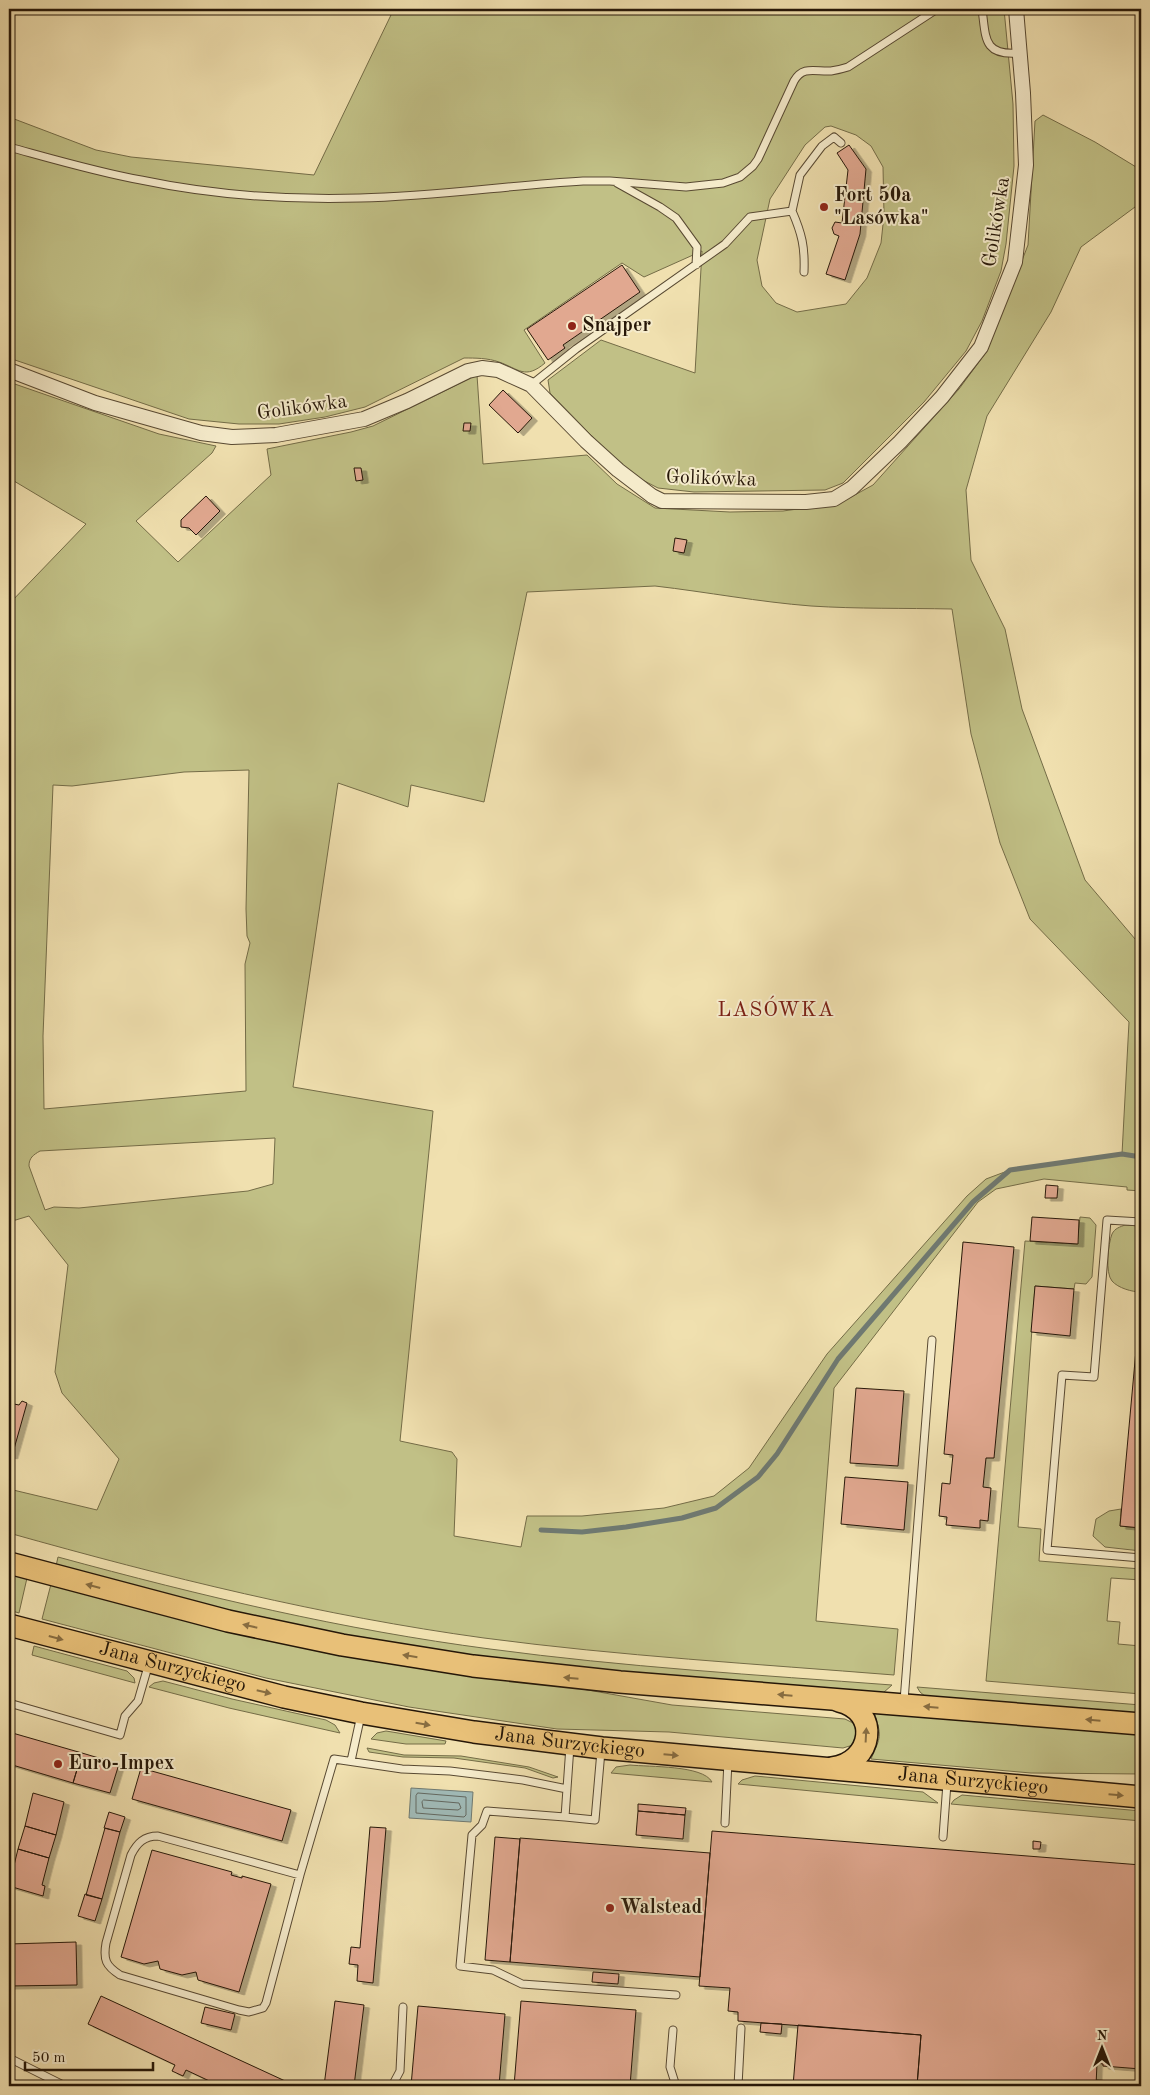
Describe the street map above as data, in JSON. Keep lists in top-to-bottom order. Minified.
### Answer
{"streets":{"main road":["Jana Surzyckiego"],"street":["Golikówka"]},"districts":["LASÓWKA"],"places":["Fort 50a \"Lasówka\"","Snajper","Euro-Impex","Walstead"],"scale_bar":"50 m","north":"top"}
